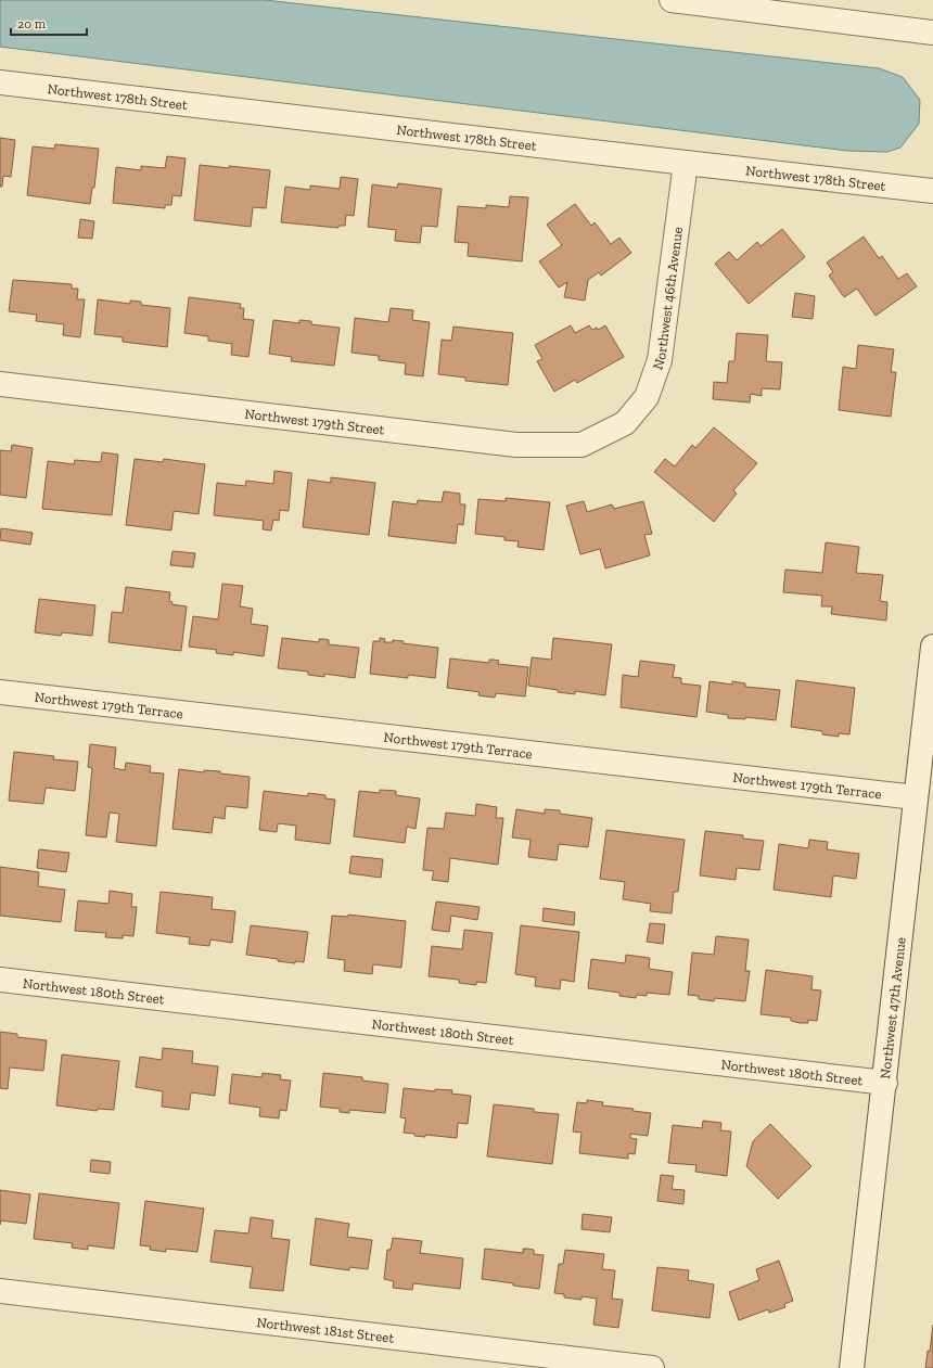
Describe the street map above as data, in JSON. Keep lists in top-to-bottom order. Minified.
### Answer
{"streets":{"street":["Northwest 178th Street","Northwest 46th Avenue","Northwest 179th Street","Northwest 179th Terrace","Northwest 180th Street","Northwest 47th Avenue","Northwest 181st Street"]},"crossings":[["Northwest 178th Street","Northwest 46th Avenue"],["Northwest 46th Avenue","Northwest 179th Street"],["Northwest 179th Terrace","Northwest 47th Avenue"],["Northwest 180th Street","Northwest 47th Avenue"]],"scale_bar":"20 m"}
